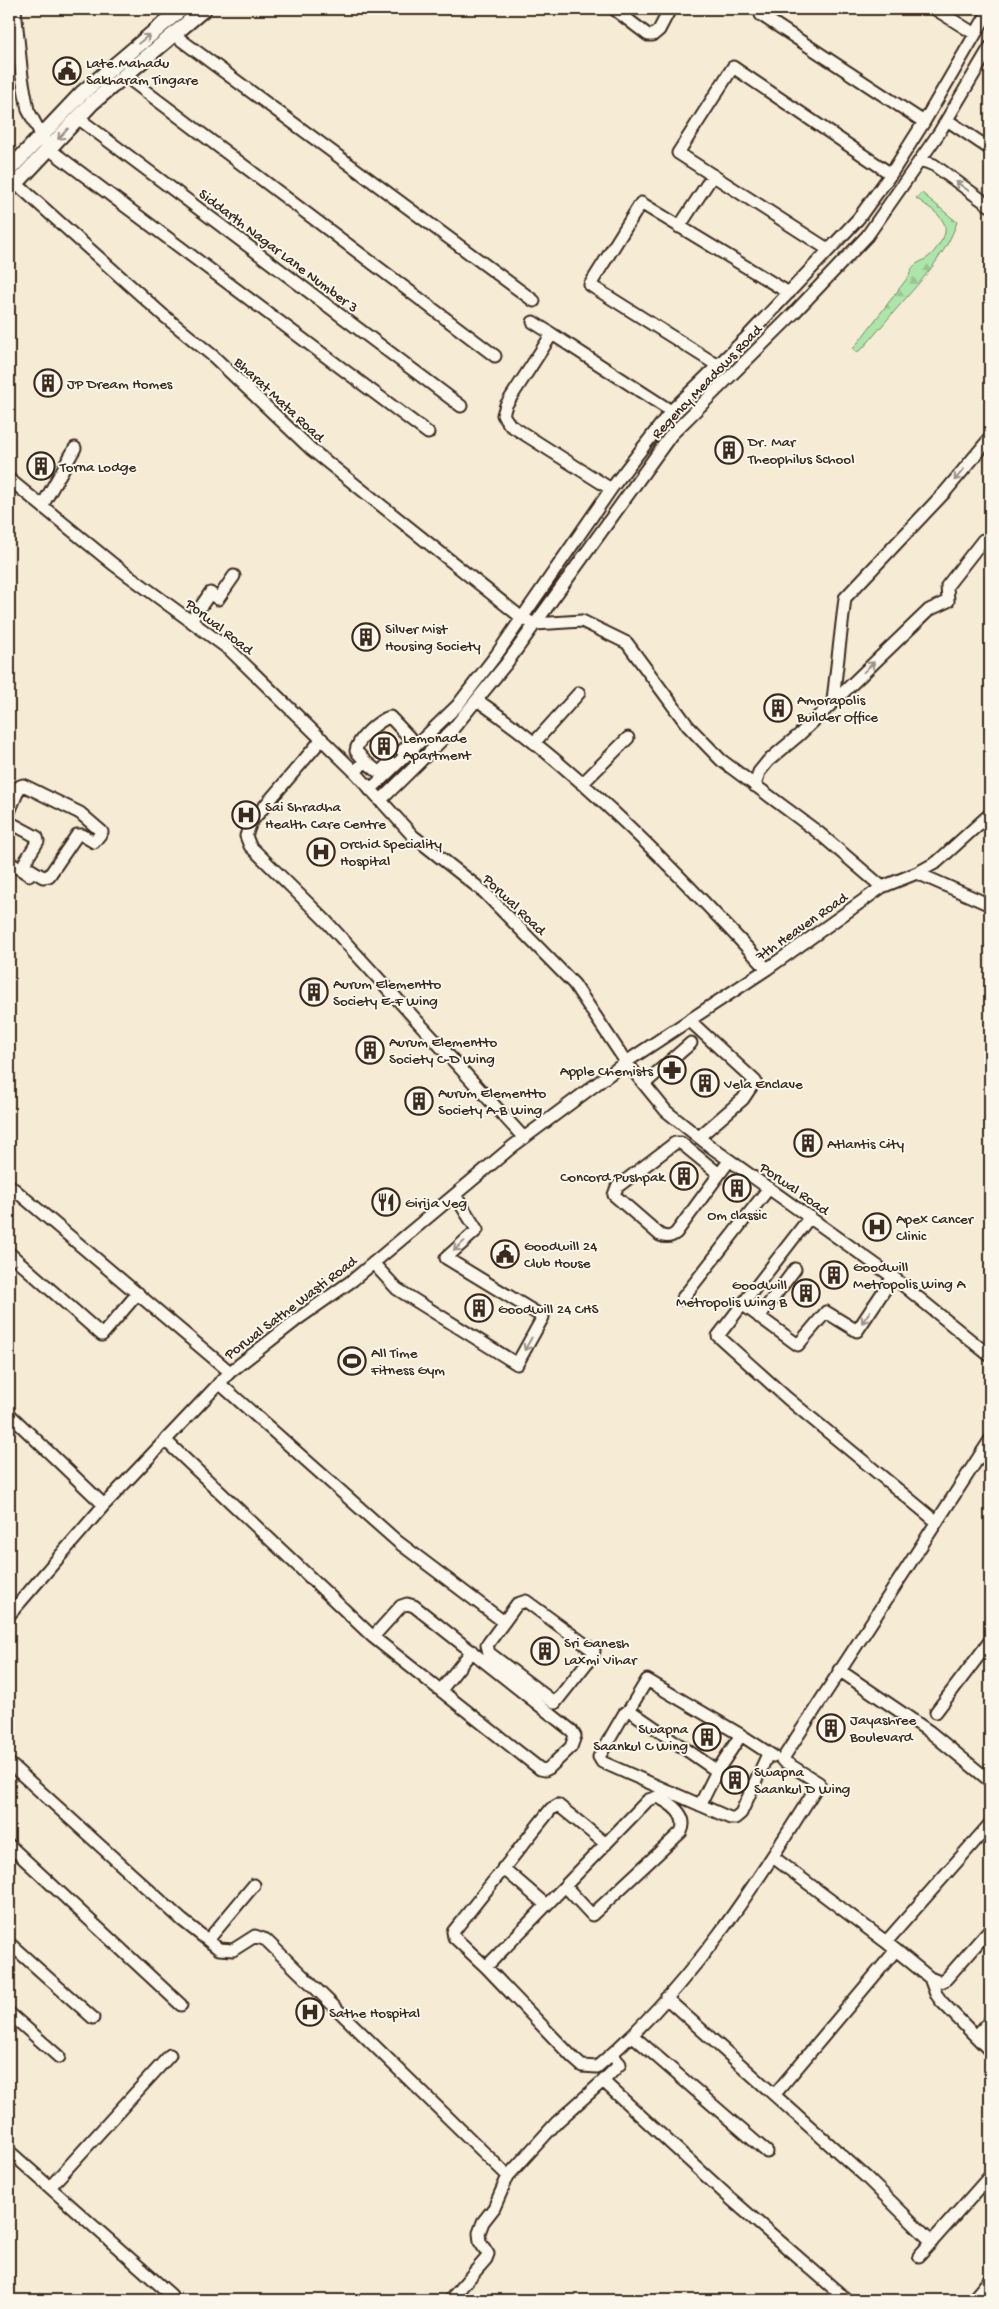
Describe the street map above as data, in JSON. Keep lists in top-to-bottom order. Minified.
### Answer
{"streets":{"street":["Siddarth Nagar Lane Number 3","Regency Meadows Road","Bharat Mata Road","Porwal Road","7th Heaven Road","Porwal Sathe Wasti Road"]},"crossings":[["Regency Meadows Road","Bharat Mata Road"],["Regency Meadows Road","Porwal Road"],["Porwal Road","7th Heaven Road"],["Porwal Road","Porwal Sathe Wasti Road"],["7th Heaven Road","Porwal Sathe Wasti Road"]],"places":{"public building":["Late.Mahadu Sakharam Tingare","Goodwill 24 Club House"],"building":["JP Dream Homes","Dr. Mar Theophilus School","Torna Lodge","Silver Mist Housing Society","Amorapolis Builder Office","Lemonade Apartment","Aurum Elementto Society E-F Wing","Aurum Elementto Society C-D Wing","Vela Enclave","Aurum Elementto Society A-B Wing","Atlantis City","Concord Pushpak","Om classic","Goodwill Metropolis Wing A","Goodwill Metropolis Wing B","Goodwill 24 CHS","Sri Ganesh Laxmi Vihar","Jayashree Boulevard","Swapna Saankul C Wing","Swapna Saankul D Wing"],"hospital":["Sai Shradha Health Care Centre","Orchid Speciality Hospital","Apex Cancer Clinic","Sathe Hospital"],"pharmacy":["Apple Chemists"],"restaurant":["Girija Veg"],"sports":["All Time Fitness Gym"]}}
